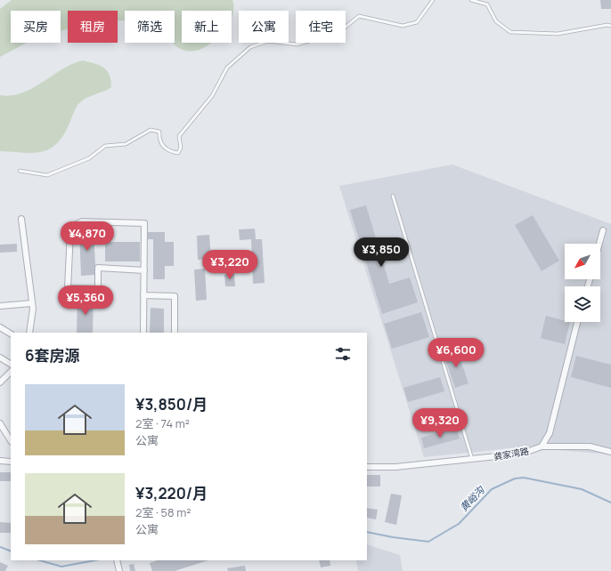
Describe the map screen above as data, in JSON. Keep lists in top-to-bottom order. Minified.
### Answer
{"streets":{"street":["龚家湾路"]},"water":["黄峪沟"],"north":"bottom left","page":{"chip":["买房","租房","筛选","新上","公寓","住宅"],"price":["¥4,870","¥3,850","¥3,220","¥5,360","¥6,600","¥9,320"],"heading":"6套房源","list":[{"name":"¥3,850/月","note":"2室 · 74 m² · 公寓"},{"name":"¥3,220/月","note":"2室 · 58 m² · 公寓"}]}}
